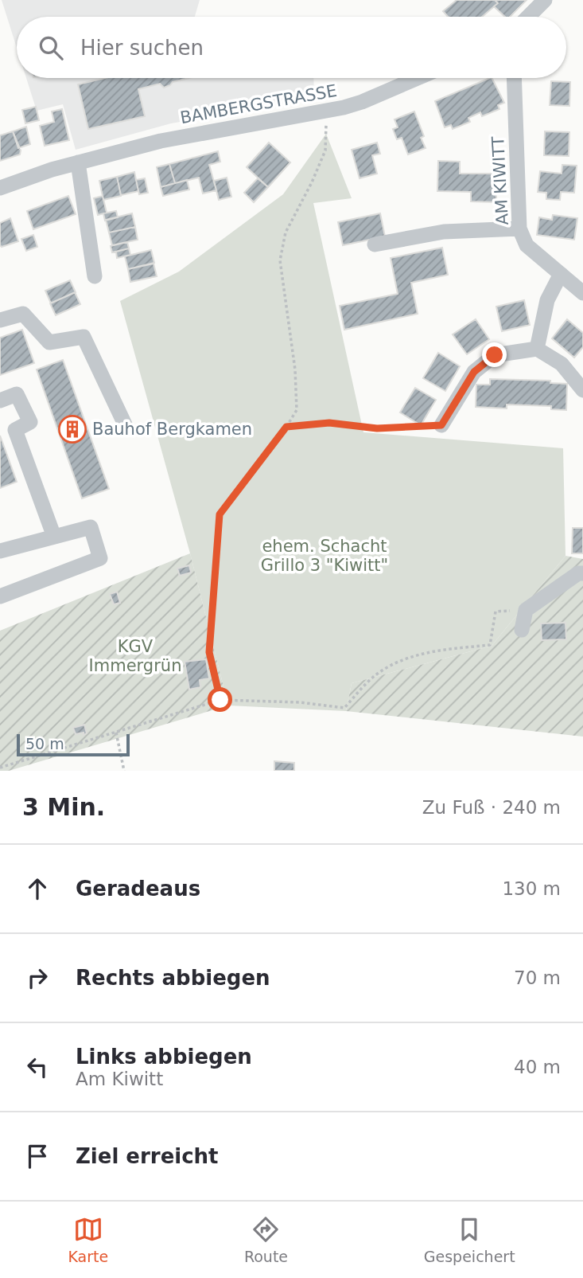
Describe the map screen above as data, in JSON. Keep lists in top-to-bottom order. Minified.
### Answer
{"streets":{"street":["BAMBERGSTRASSE","AM KIWITT"]},"parks":["ehem. Schacht Grillo 3 \"Kiwitt\"","KGV Immergrün"],"places":{"building":["Bauhof Bergkamen"]},"scale_bar":"50 m","page":{"search":"Hier suchen","scale":"50 m","heading":["3 Min.","Zu Fuß · 240 m"],"list":[["Geradeaus","130 m"],["Rechts abbiegen","70 m"],["Links abbiegen","Am Kiwitt","40 m"],"Ziel erreicht"],"nav":["Karte","Route","Gespeichert"]}}
